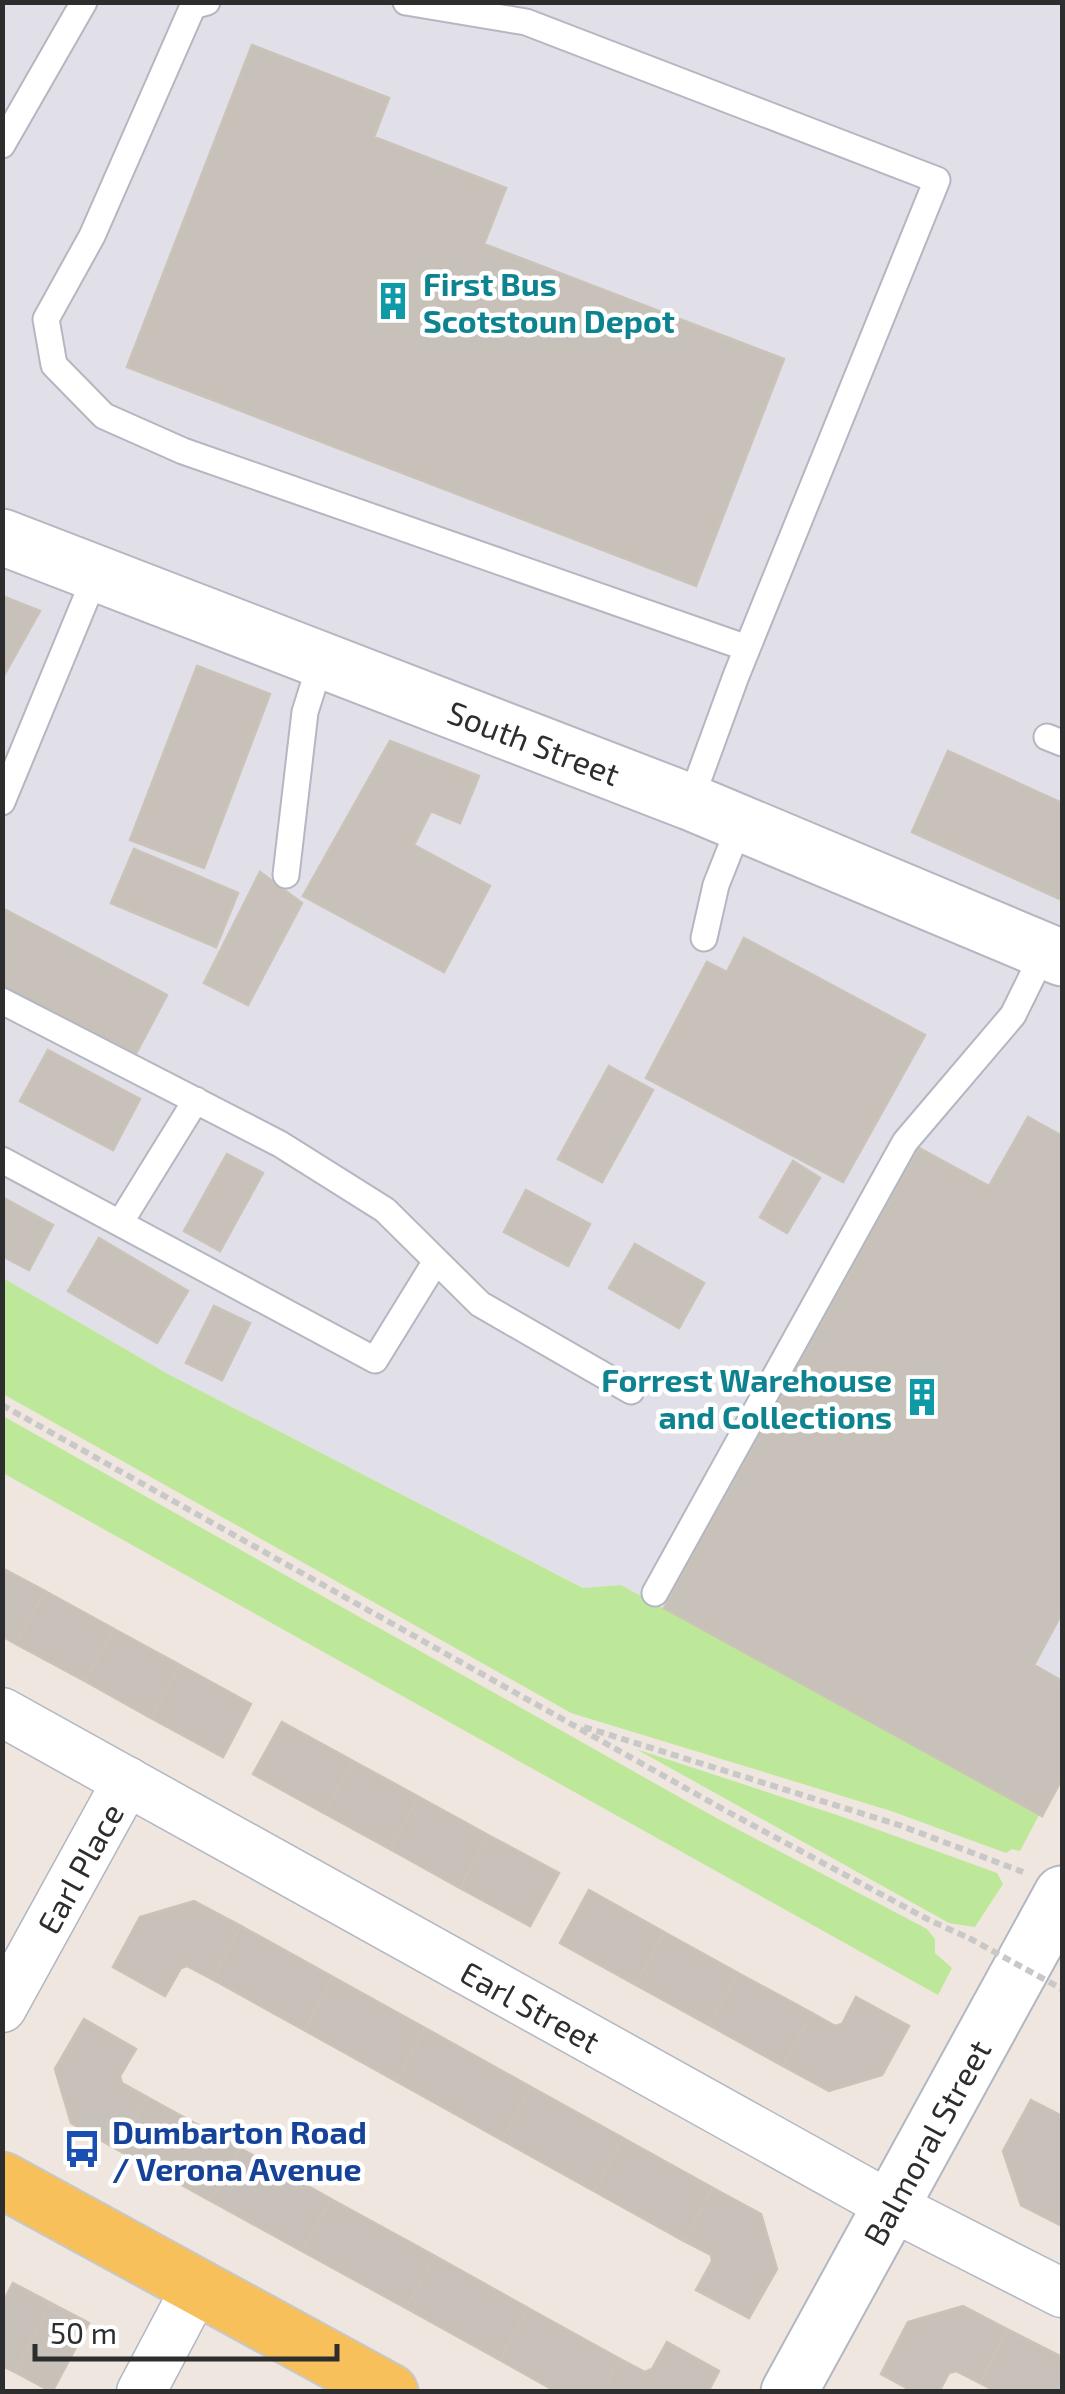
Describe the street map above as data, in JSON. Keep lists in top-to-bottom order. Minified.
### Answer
{"streets":{"street":["South Street","Earl Place","Earl Street","Balmoral Street"]},"crossings":[["Earl Place","Earl Street"],["Earl Street","Balmoral Street"]],"places":{"building":["First Bus Scotstoun Depot","Forrest Warehouse and Collections"],"bus stop":["Dumbarton Road / Verona Avenue"]},"scale_bar":"50 m"}
